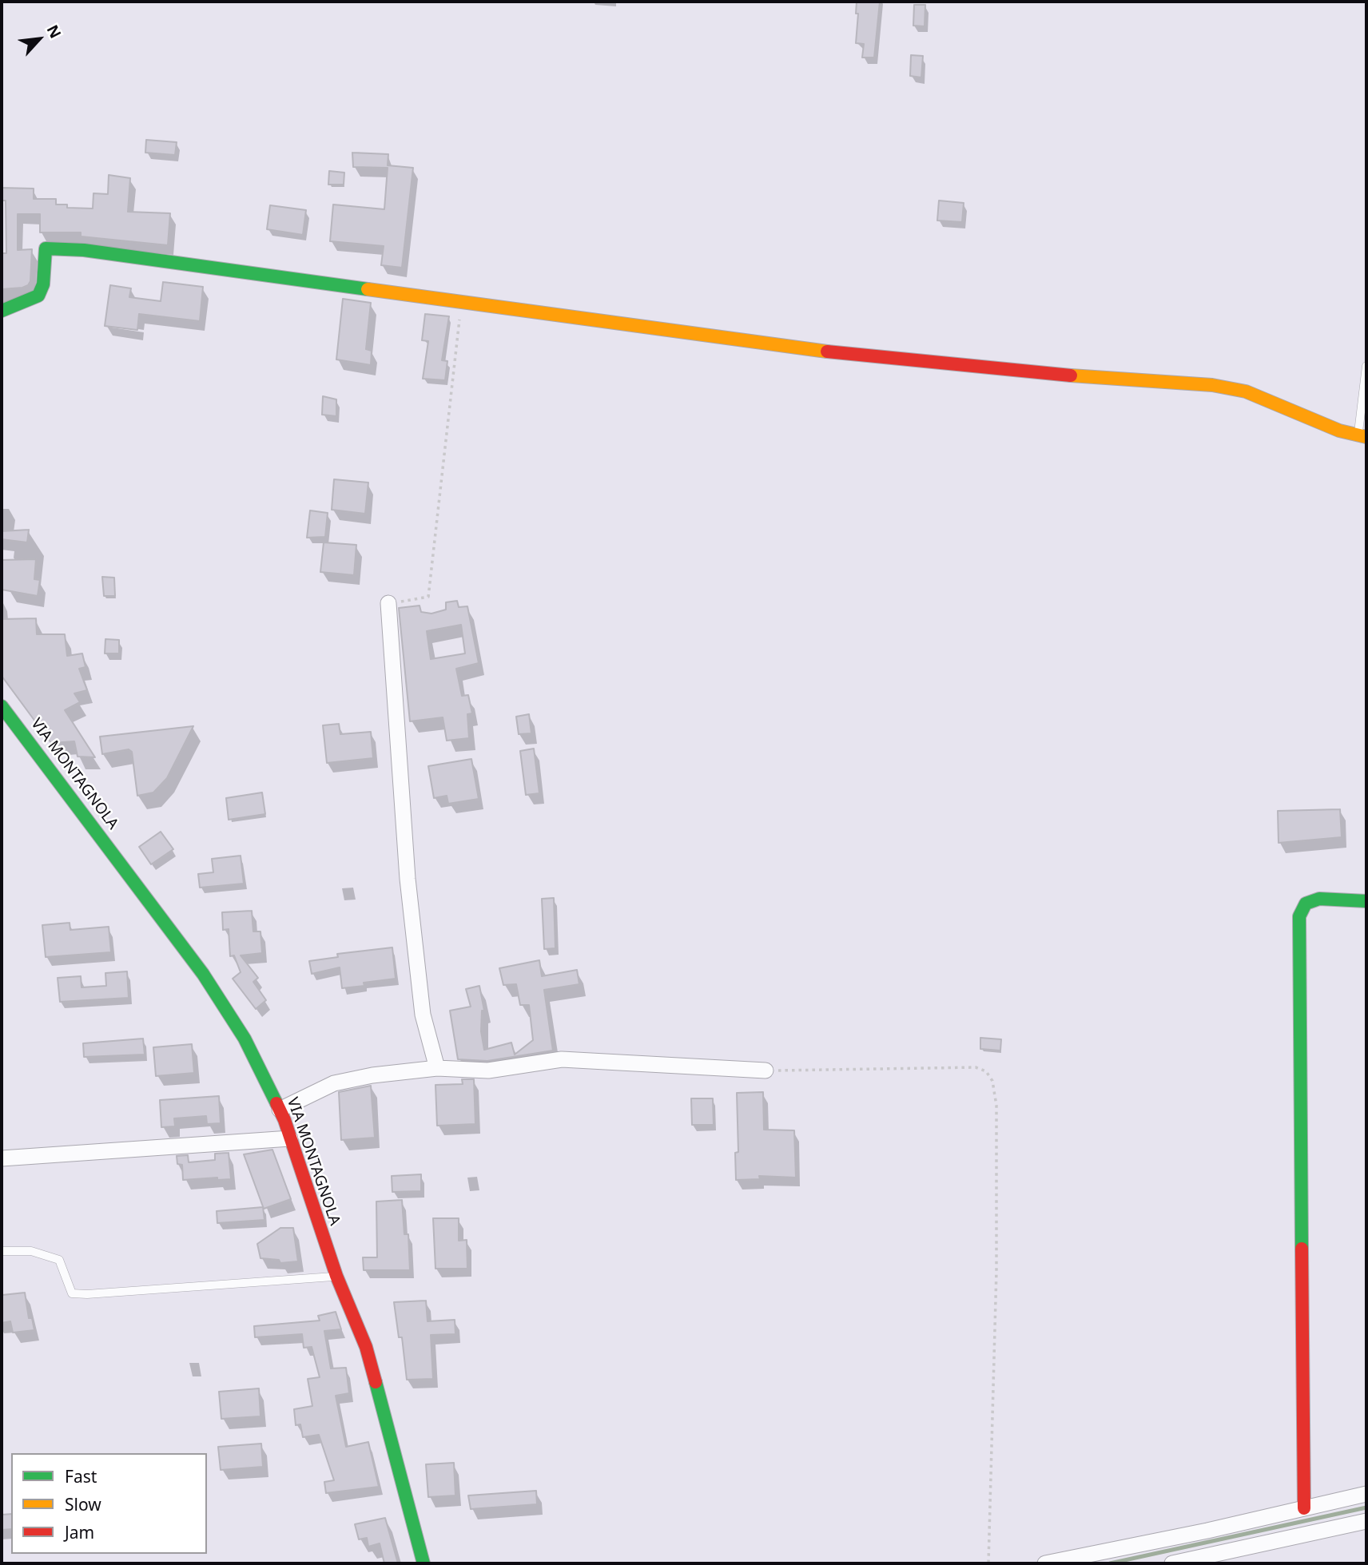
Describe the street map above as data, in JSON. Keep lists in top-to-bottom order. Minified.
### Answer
{"streets":{"street":["VIA MONTAGNOLA"]},"legend":["Fast","Slow","Jam"],"north":"top right"}
